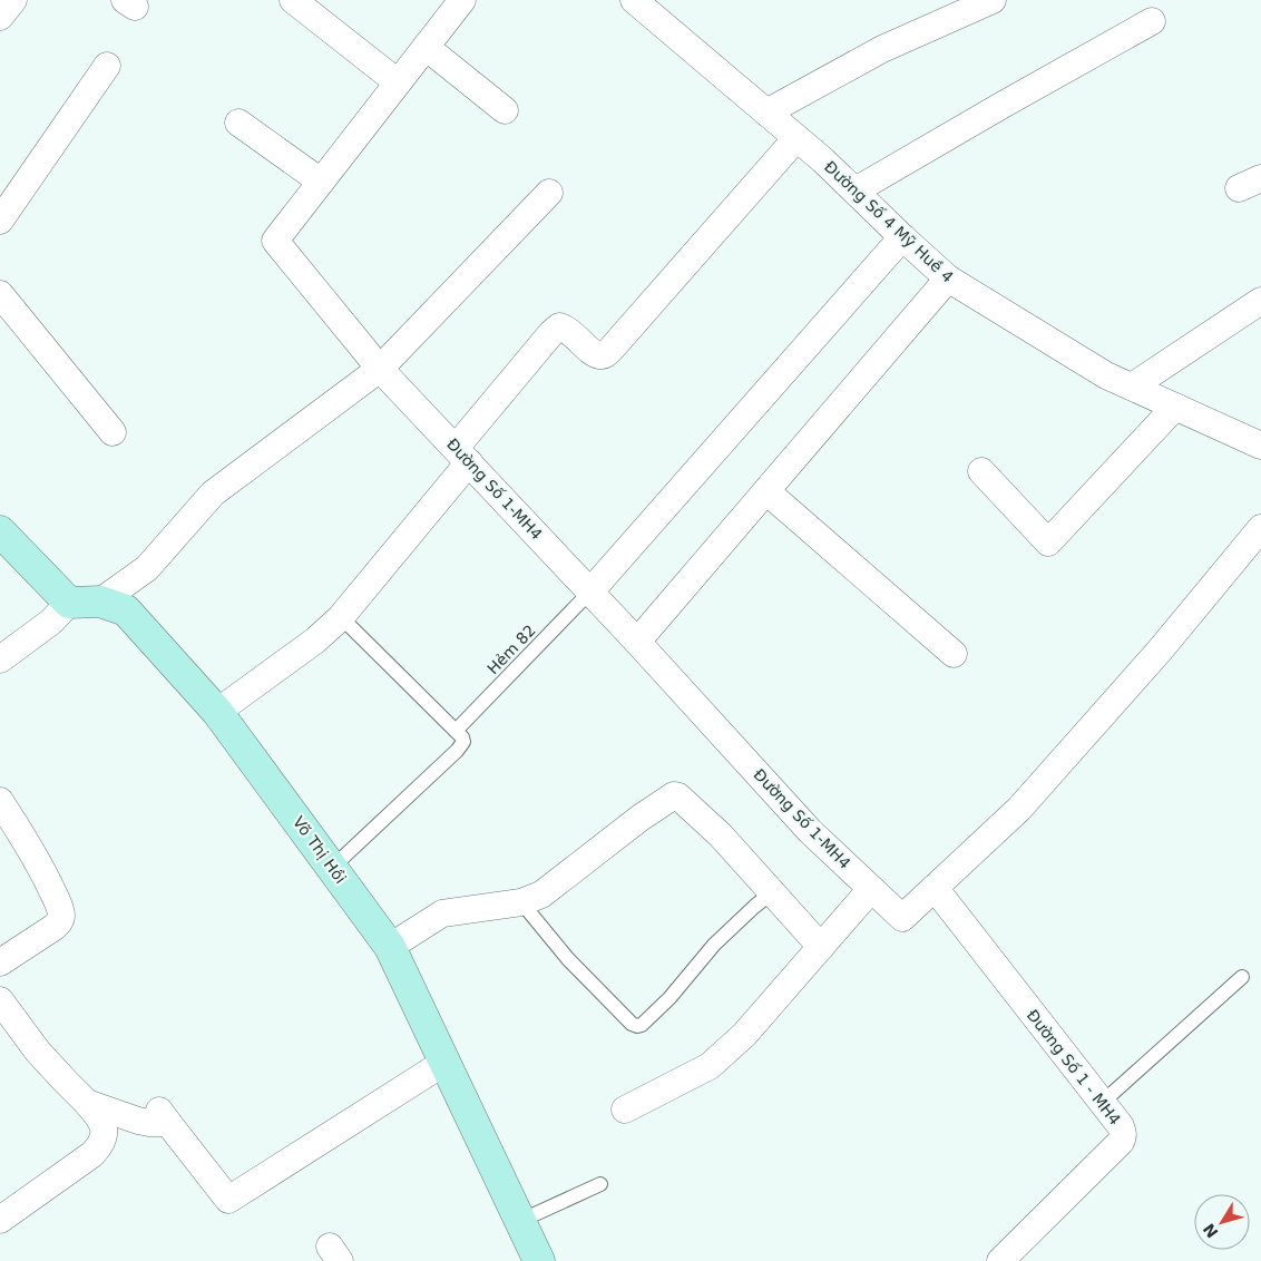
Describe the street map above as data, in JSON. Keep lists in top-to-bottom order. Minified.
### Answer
{"streets":{"street":["Đường Số 4 Mỹ Huề 4","Đường Số 1-MH4","Võ Thị Hồi","Đường Số 1 - MH4"],"lane":["Hẻm 82"]},"crossings":[["Đường Số 1-MH4","Hẻm 82"],["Đường Số 1-MH4","Đường Số 1 - MH4"]],"north":"bottom left"}
